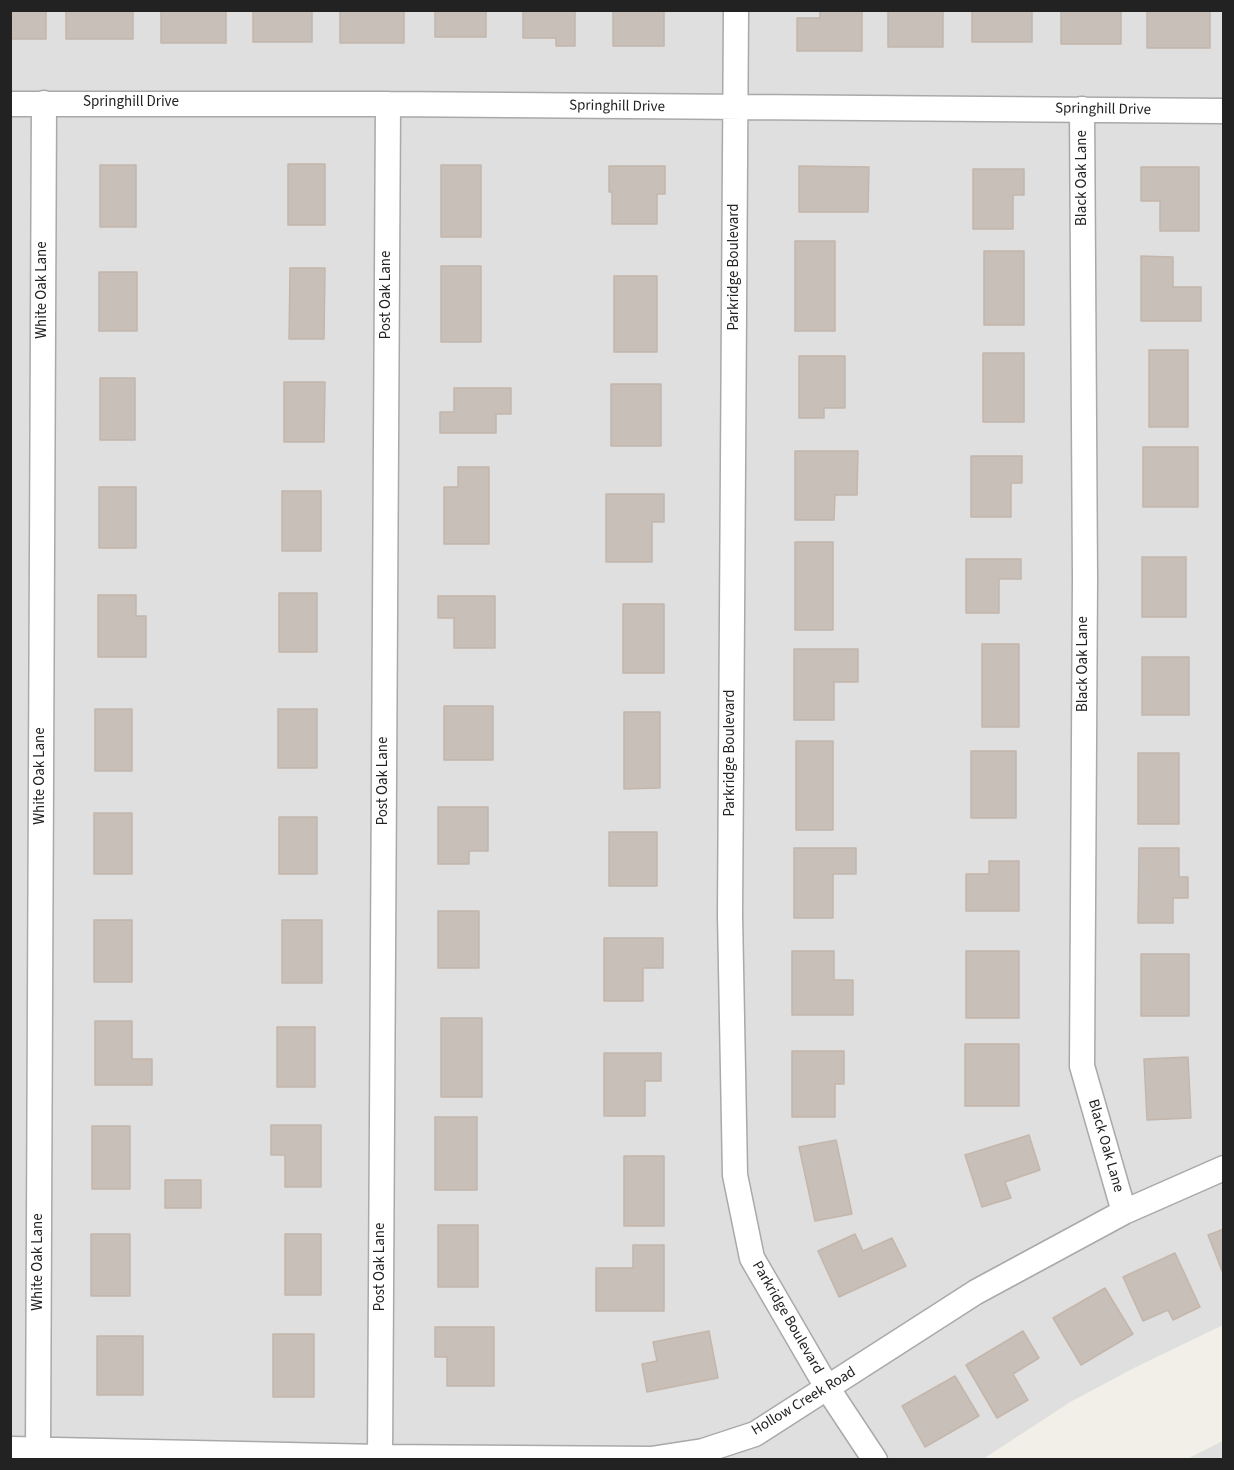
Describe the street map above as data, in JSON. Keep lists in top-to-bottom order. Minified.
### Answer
{"streets":{"street":["Springhill Drive","Black Oak Lane","Parkridge Boulevard","White Oak Lane","Post Oak Lane","Hollow Creek Road"]},"crossings":[["Springhill Drive","Black Oak Lane"],["Springhill Drive","Parkridge Boulevard"],["Springhill Drive","White Oak Lane"],["Springhill Drive","Post Oak Lane"],["Black Oak Lane","Hollow Creek Road"],["Parkridge Boulevard","Hollow Creek Road"],["White Oak Lane","Hollow Creek Road"],["Post Oak Lane","Hollow Creek Road"]]}
